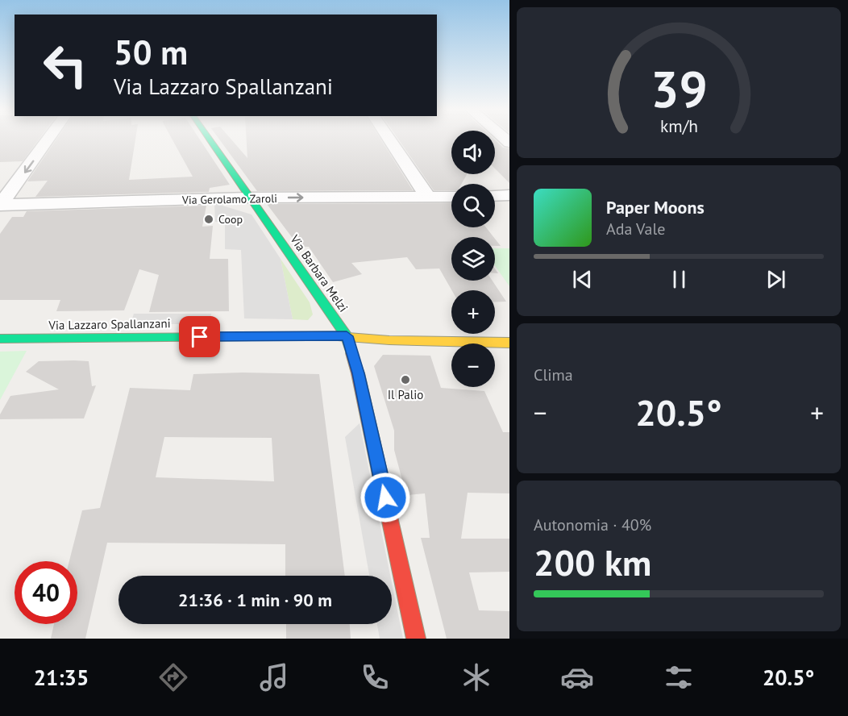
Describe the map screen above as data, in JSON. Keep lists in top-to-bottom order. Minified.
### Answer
{"streets":{"street":["Via Gerolamo Zaroli","Via Barbara Melzi","Via Lazzaro Spallanzani"]},"crossings":[["Via Gerolamo Zaroli","Via Barbara Melzi"],["Via Barbara Melzi","Via Lazzaro Spallanzani"]],"one_way":["Via Gerolamo Zaroli"],"places":["Coop","Il Palio"],"page":{"turn":["50 m","Via Lazzaro Spallanzani"],"map_buttons":["+","−"],"song":["Paper Moons","Ada Vale"],"tile":["Clima",["Autonomia · 40%","200 km"]],"heat":["−","20.5°","+"],"limit":"40","trip":"21:36 · 1 min · 90 m","tabs":["21:35","20.5°"],"gauge":["39","km/h"]}}
